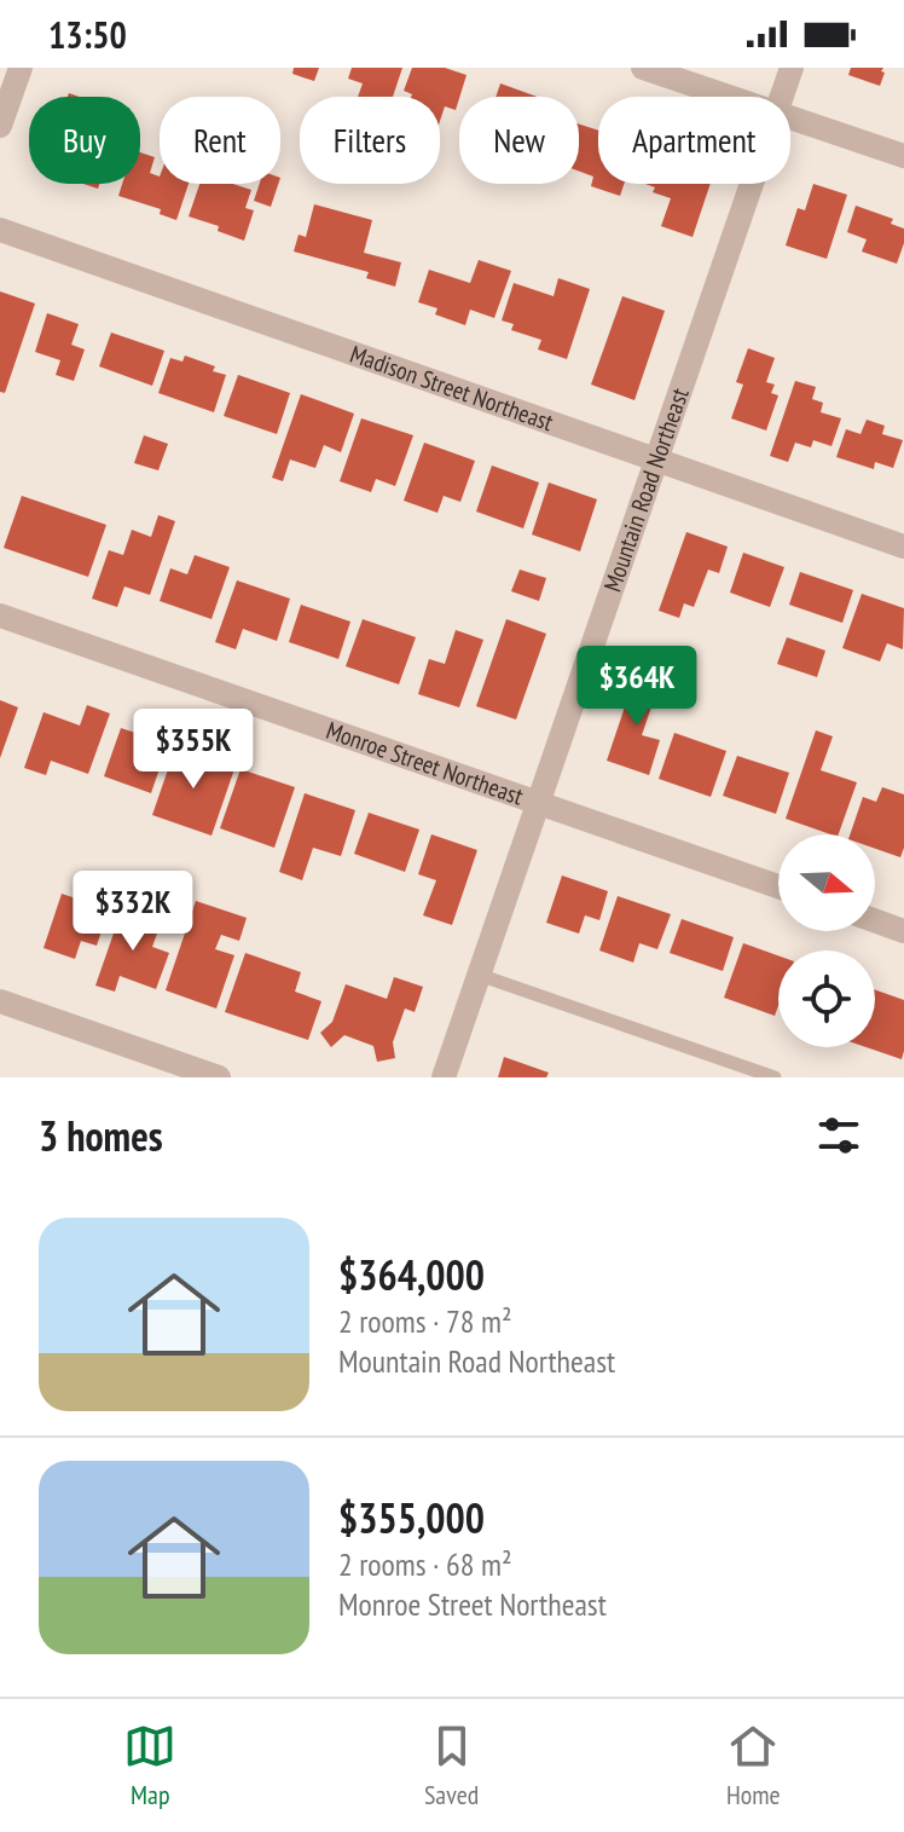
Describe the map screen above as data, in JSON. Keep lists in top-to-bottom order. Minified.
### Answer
{"streets":{"street":["Madison Street Northeast","Mountain Road Northeast","Monroe Street Northeast"]},"crossings":[["Madison Street Northeast","Mountain Road Northeast"],["Mountain Road Northeast","Monroe Street Northeast"]],"north":"right","page":{"status":"13:50","chip":["Buy","Rent","Filters","New","Apartment"],"price":["$364K","$355K","$332K"],"heading":"3 homes","list":[{"name":"$364,000","note":"2 rooms · 78 m² · Mountain Road Northeast"},{"name":"$355,000","note":"2 rooms · 68 m² · Monroe Street Northeast"}],"tabs":["Map","Saved","Home"]}}
